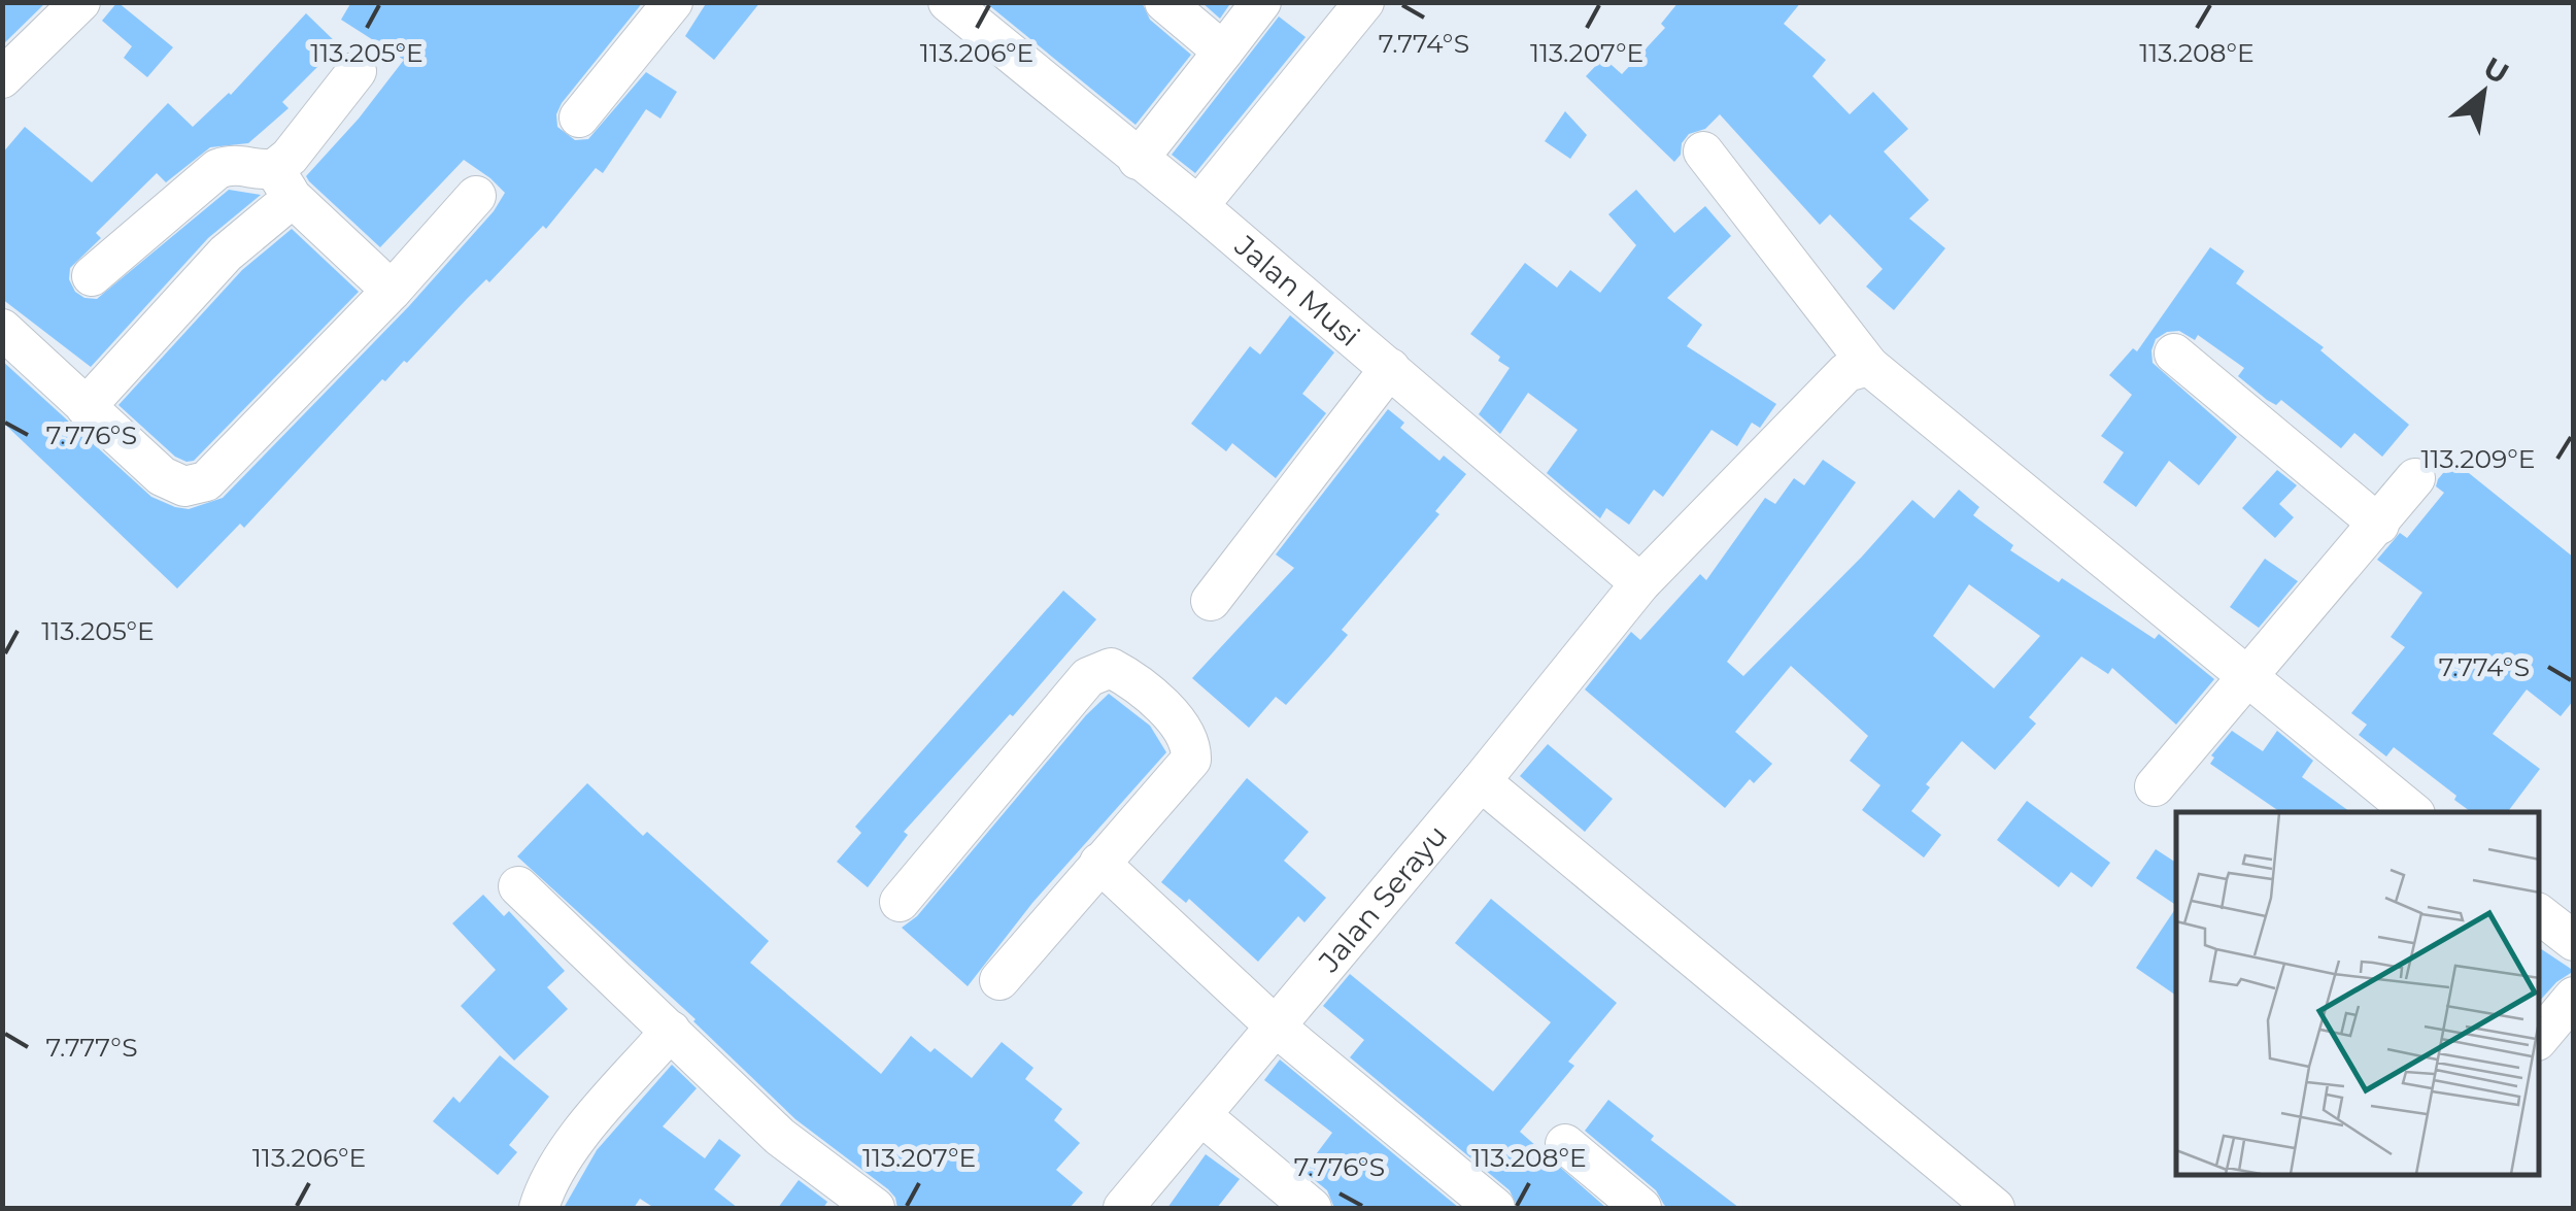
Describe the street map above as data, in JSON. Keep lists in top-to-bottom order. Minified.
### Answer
{"streets":{"street":["Jalan Musi","Jalan Serayu"]},"crossings":[["Jalan Musi","Jalan Serayu"]],"north":"top right","coordinates":["7.774°S","113.205°E","113.206°E","113.207°E","113.208°E","7.776°S","113.209°E","7.777°S"]}
